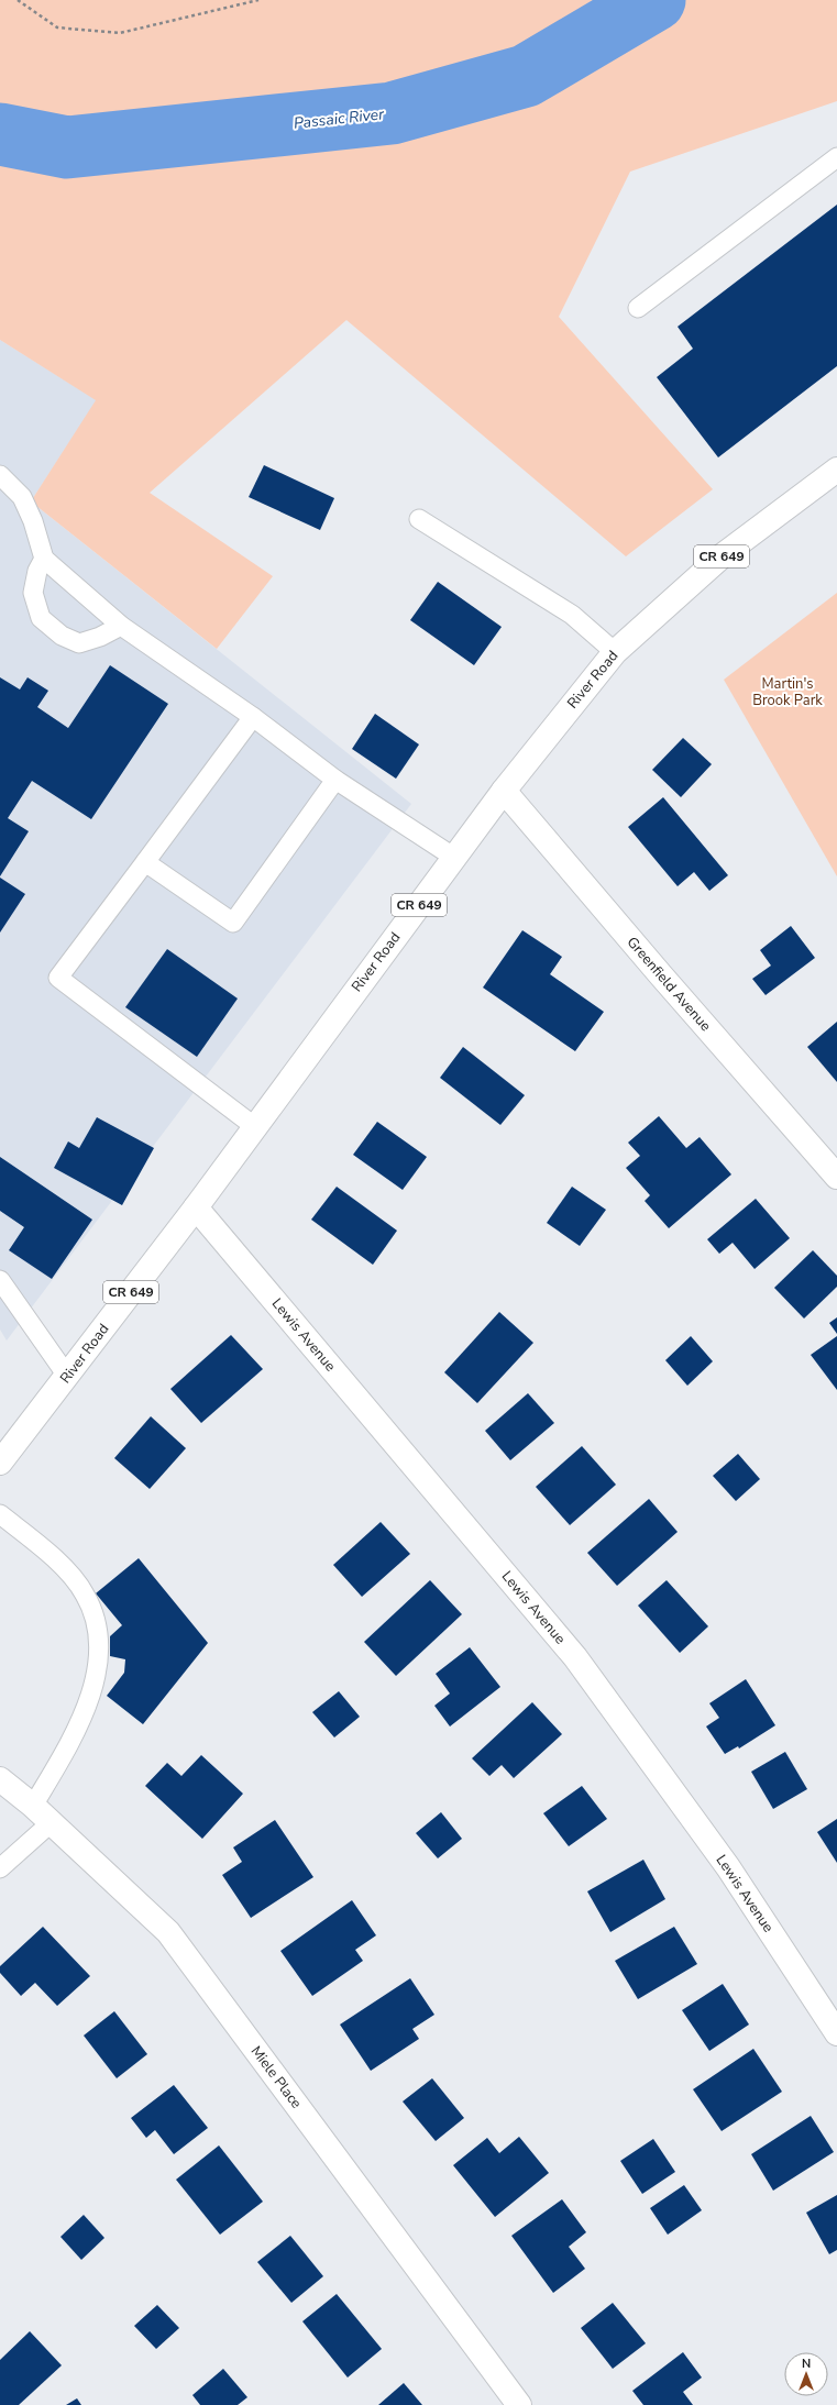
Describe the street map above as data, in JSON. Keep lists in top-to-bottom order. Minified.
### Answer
{"streets":{"street":["CR 649","River Road","Greenfield Avenue","Lewis Avenue","Miele Place"]},"crossings":[["River Road","Greenfield Avenue"],["River Road","Lewis Avenue"]],"water":["Passaic River"],"parks":["Martin's Brook Park"],"north":"top"}
